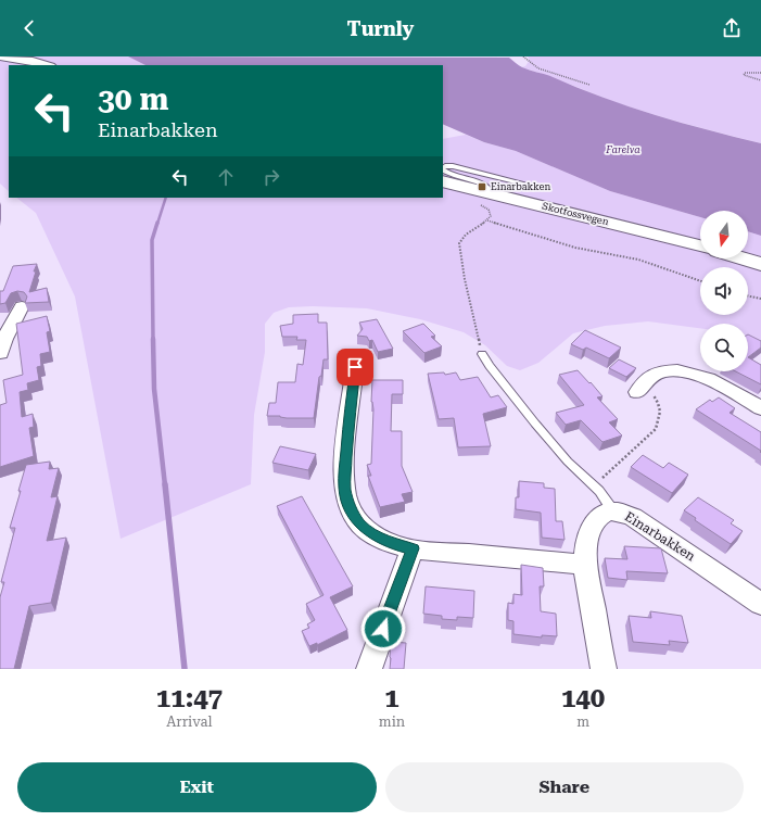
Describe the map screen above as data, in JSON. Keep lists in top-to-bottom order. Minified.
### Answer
{"streets":{"main road":["Skotfossvegen"],"street":["Einarbakken"]},"water":["Farelva"],"places":{"transit":["Einarbakken"]},"north":"bottom","page":{"header":"Turnly","turn":["30 m","Einarbakken"],"eta":["11:47","Arrival","1","min","140","m"],"buttons":["Exit","Share"]}}
